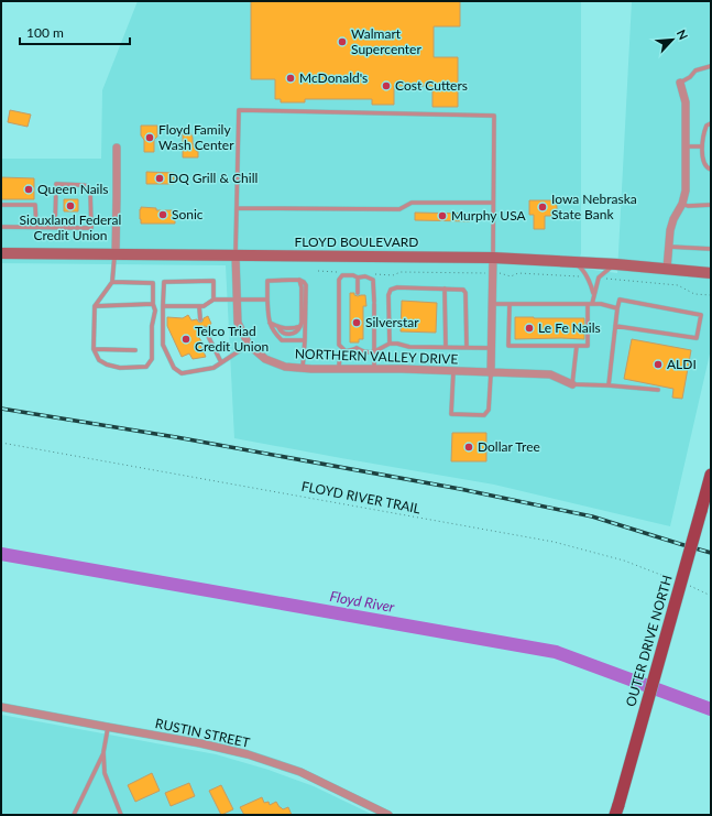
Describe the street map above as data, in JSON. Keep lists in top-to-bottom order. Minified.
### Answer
{"streets":{"main road":["FLOYD BOULEVARD","OUTER DRIVE NORTH"],"street":["NORTHERN VALLEY DRIVE","RUSTIN STREET"],"path":["FLOYD RIVER TRAIL"]},"crossings":[["FLOYD BOULEVARD","NORTHERN VALLEY DRIVE"]],"water":["Floyd River"],"places":["Walmart Supercenter","McDonald's","Cost Cutters","Floyd Family Wash Center","DQ Grill & Chill","Queen Nails","Siouxland Federal Credit Union","Iowa Nebraska State Bank","Sonic","Murphy USA","Silverstar","Le Fe Nails","Telco Triad Credit Union","ALDI","Dollar Tree"],"scale_bar":"100 m","north":"top right"}
